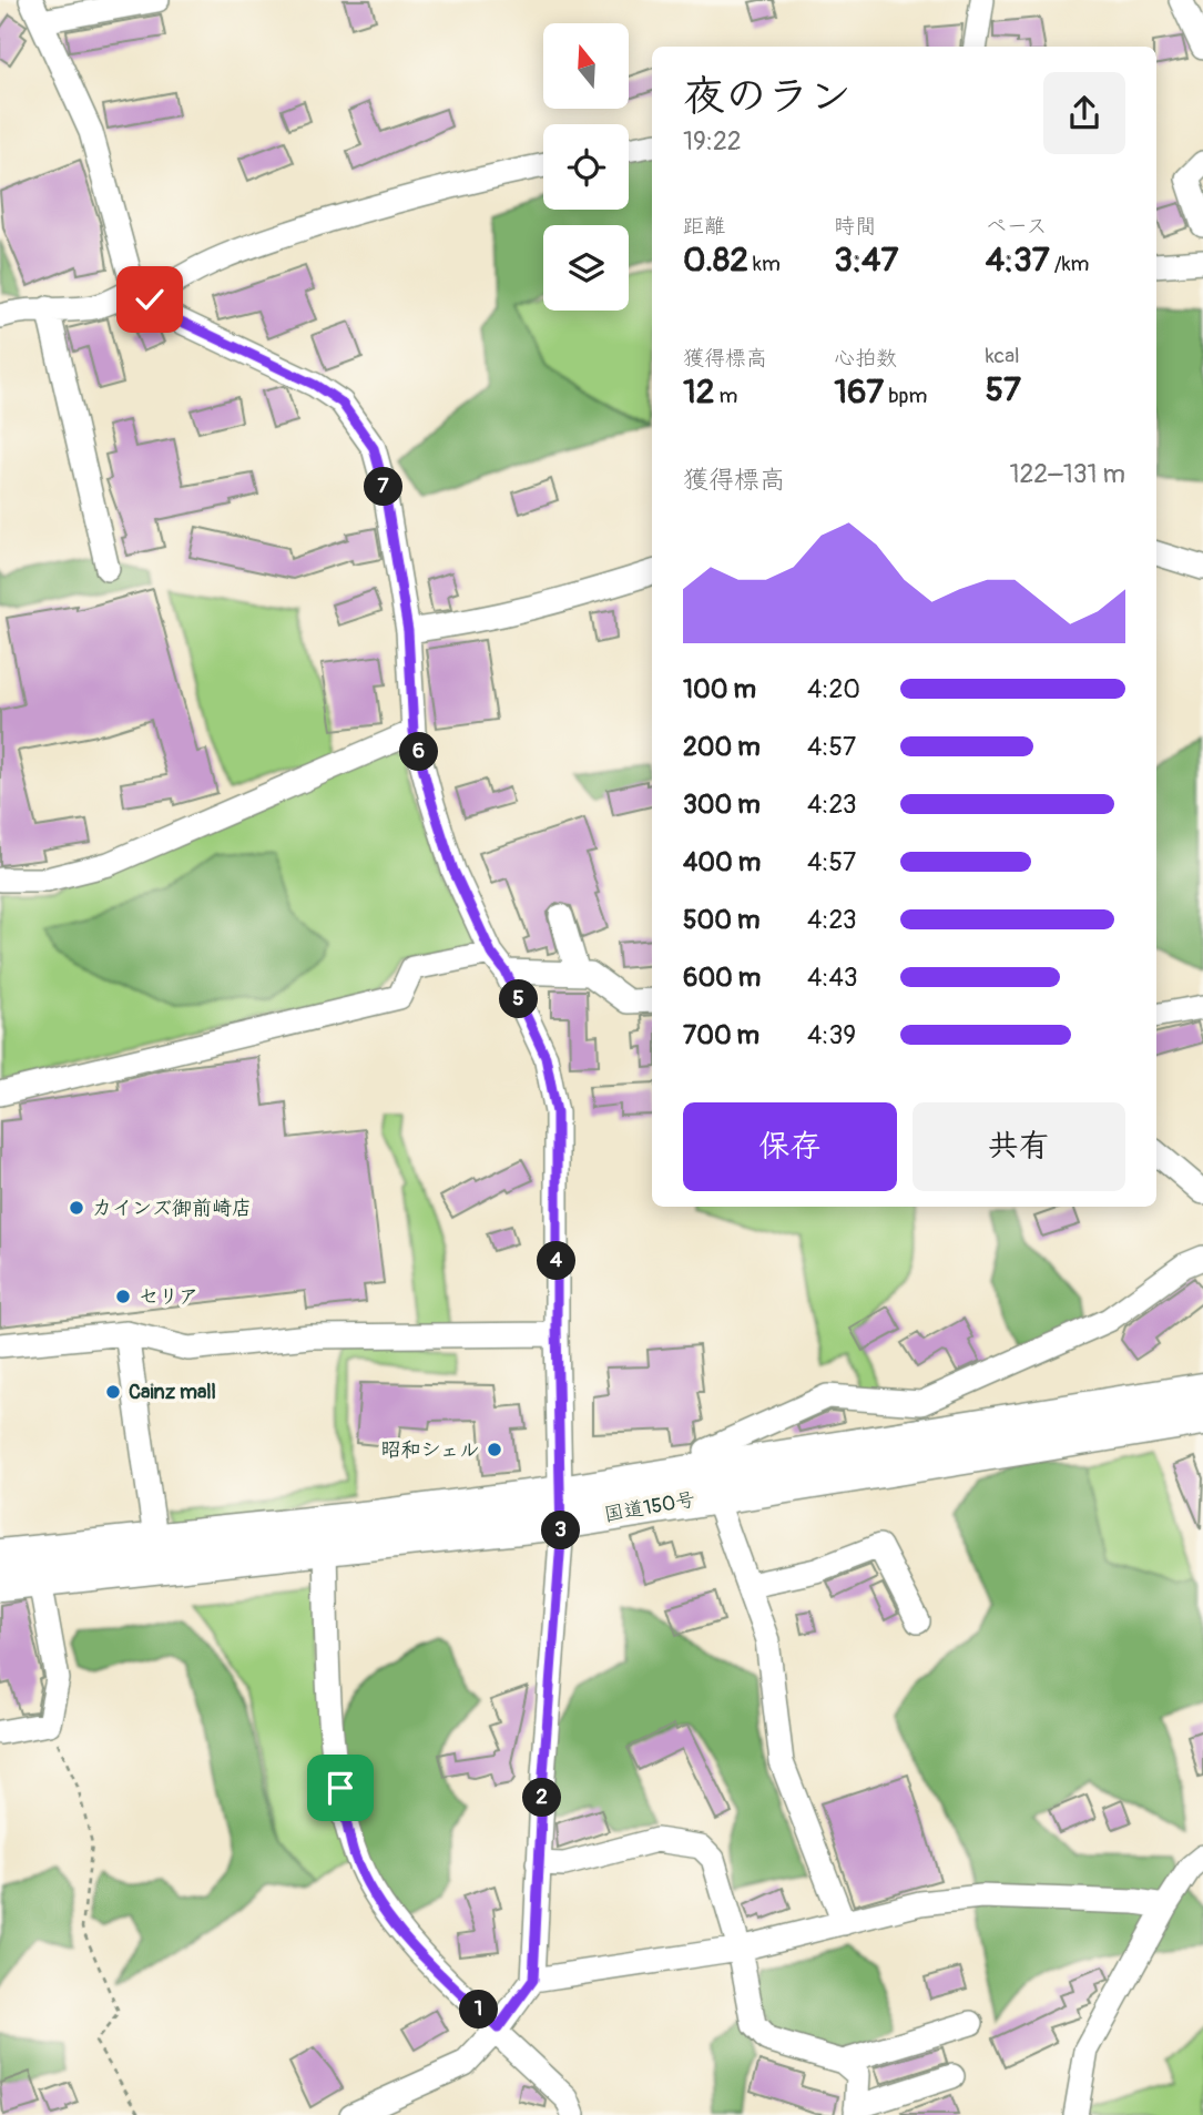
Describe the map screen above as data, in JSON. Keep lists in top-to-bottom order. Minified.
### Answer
{"streets":{"highway":["国道150号"]},"places":["カインズ御前崎店","セリア","Cainz mall","昭和シェル"],"north":"top","page":{"heading":["夜のラン","19:22"],"stats":[["距離","0.82 km"],["時間","3:47"],["ペース","4:37 /km"],["獲得標高","12 m"],["心拍数","167 bpm"],["kcal","57"]],"chart":["獲得標高","122–131 m"],"pins":["7","6","5","4","3","2","1"],"list":[{"name":"100 m","note":"4:20"},{"name":"200 m","note":"4:57"},{"name":"300 m","note":"4:23"},{"name":"400 m","note":"4:57"},{"name":"500 m","note":"4:23"},{"name":"600 m","note":"4:43"},{"name":"700 m","note":"4:39"}],"buttons":["保存","共有"]}}
